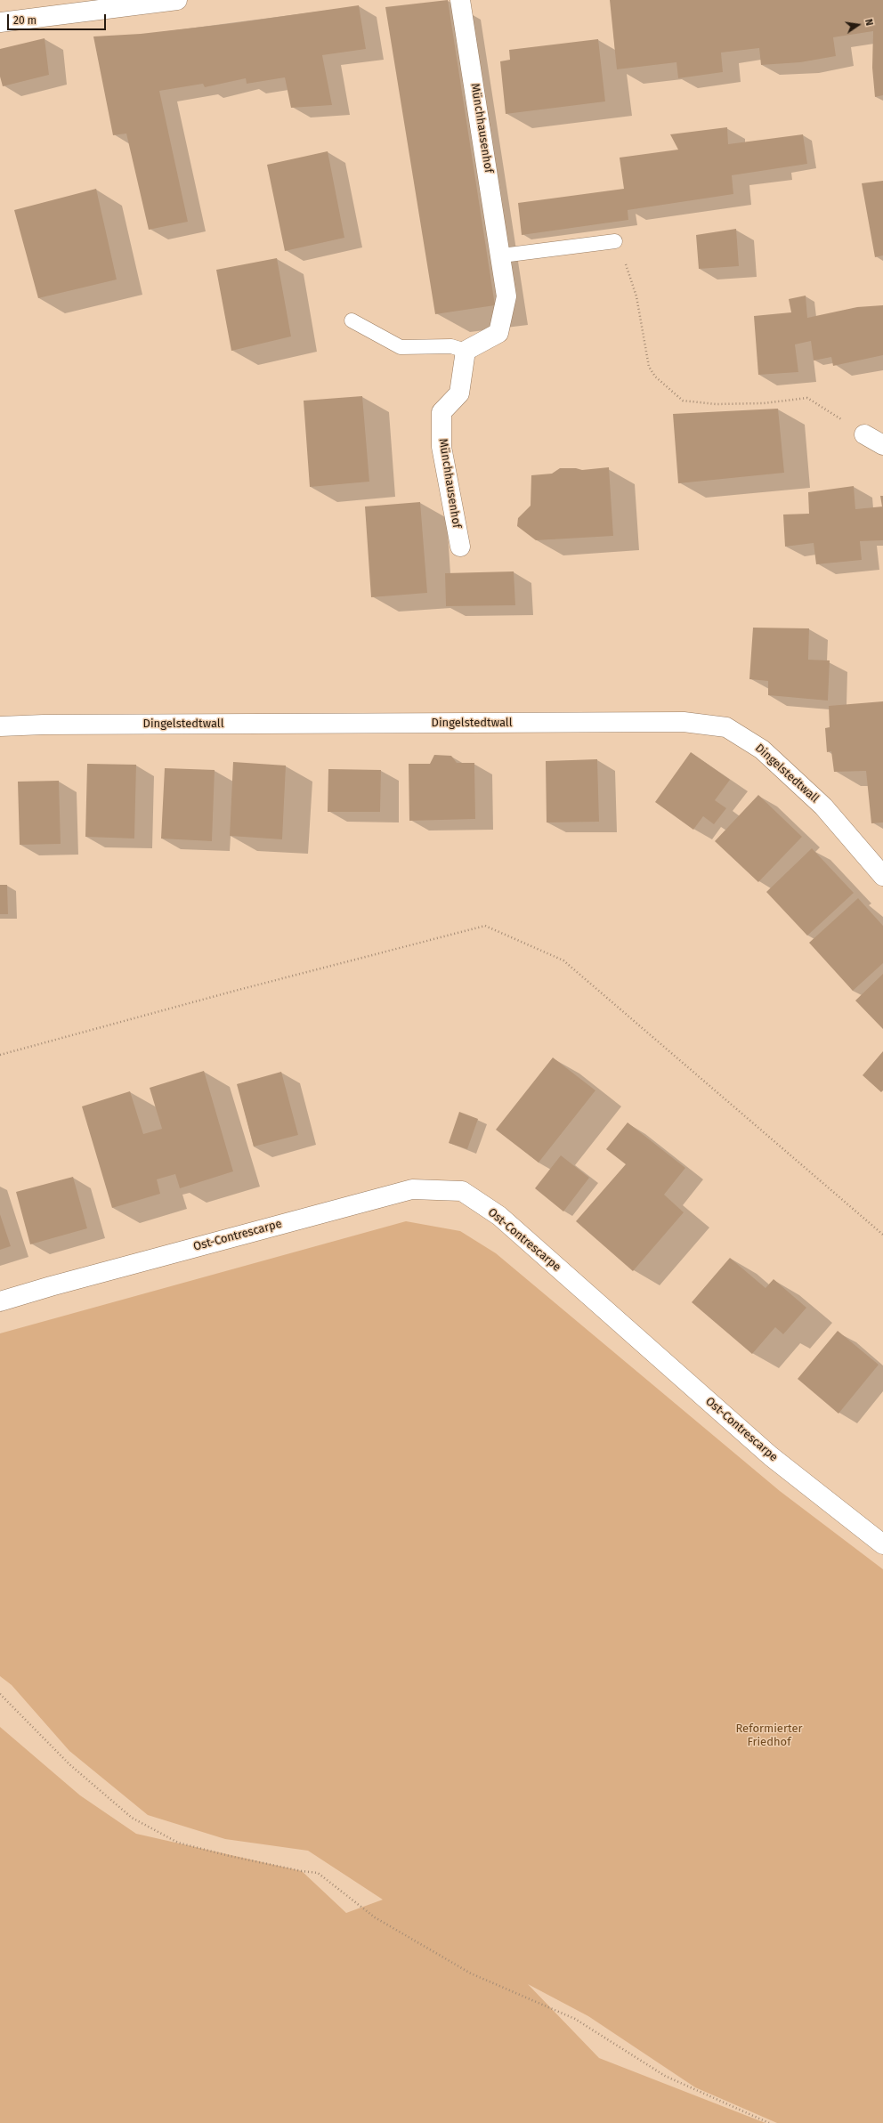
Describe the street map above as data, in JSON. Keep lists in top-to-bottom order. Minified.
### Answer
{"streets":{"street":["Münchhausenhof","Dingelstedtwall","Ost-Contrescarpe"]},"parks":["Reformierter Friedhof"],"scale_bar":"20 m","north":"right"}
